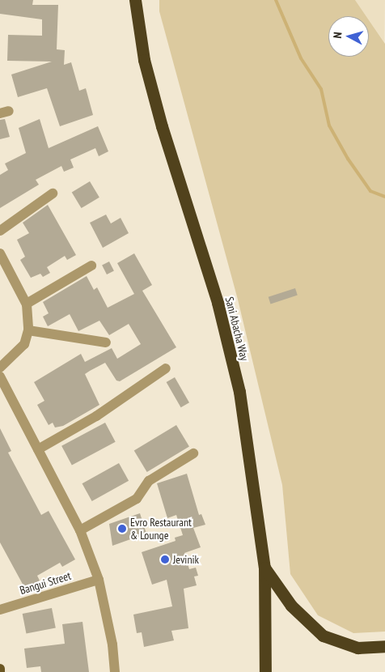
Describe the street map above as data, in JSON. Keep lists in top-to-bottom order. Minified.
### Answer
{"streets":{"highway":["Sani Abacha Way"],"street":["Bangui Street"]},"places":["Evro Restaurant & Lounge","Jevinik"],"north":"left"}
